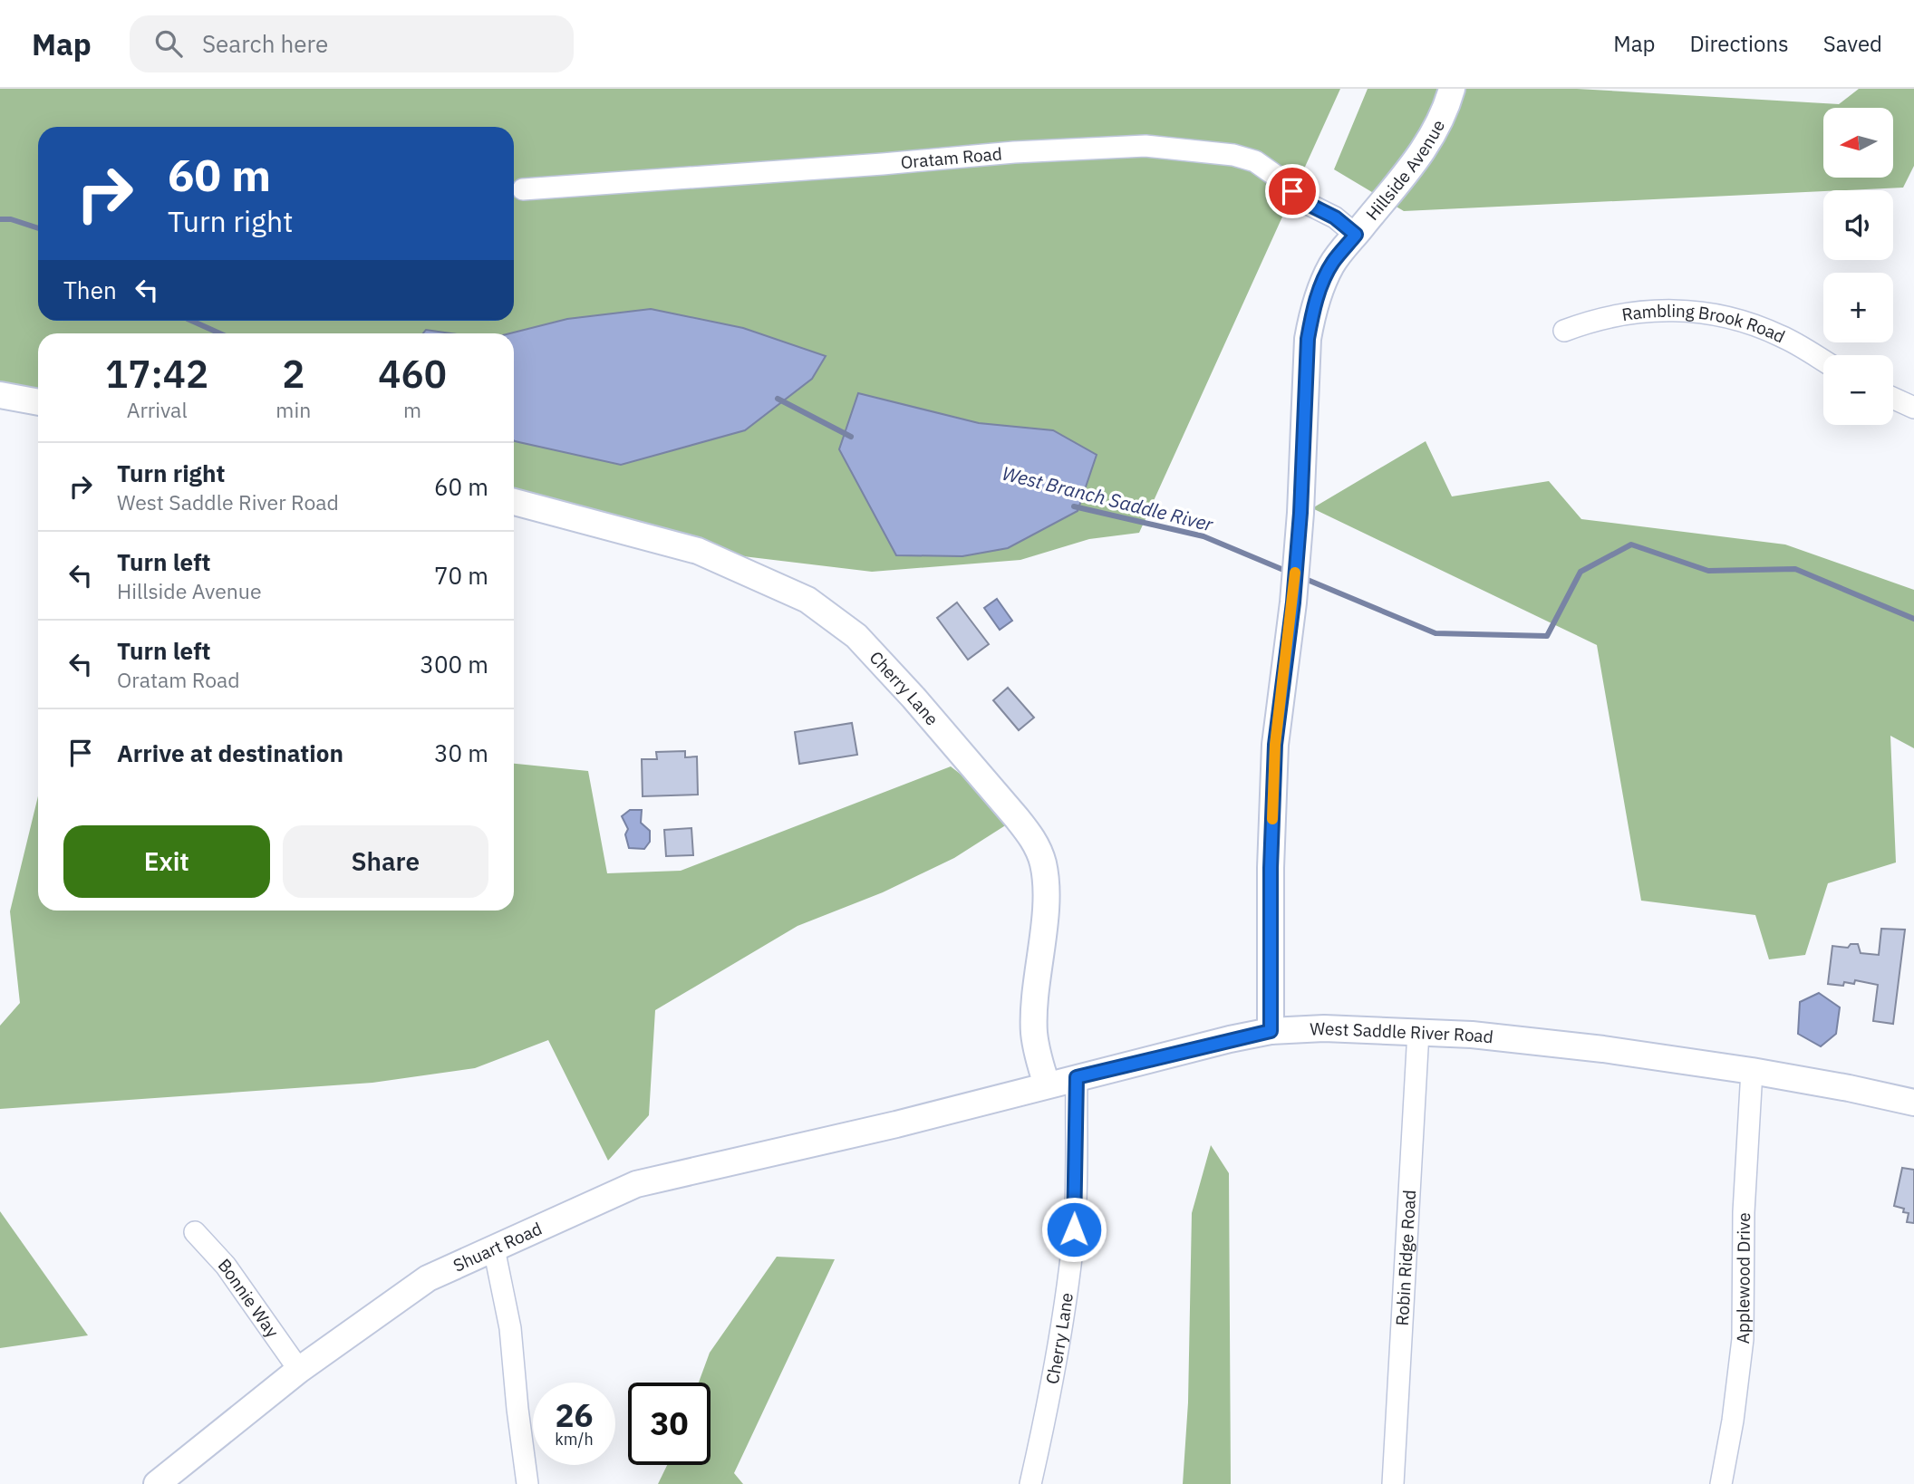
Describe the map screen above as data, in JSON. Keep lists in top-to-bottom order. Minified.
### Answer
{"streets":{"street":["Oratam Road","Hillside Avenue","Rambling Brook Road","Cherry Lane","West Saddle River Road","Shuart Road","Robin Ridge Road","Applewood Drive","Bonnie Way"]},"crossings":[["Oratam Road","Hillside Avenue"],["Hillside Avenue","West Saddle River Road"],["Cherry Lane","West Saddle River Road"],["West Saddle River Road","Shuart Road"],["West Saddle River Road","Robin Ridge Road"],["West Saddle River Road","Applewood Drive"],["Shuart Road","Bonnie Way"]],"water":["West Branch Saddle River"],"north":"left","page":{"header":"Map","search":"Search here","nav":["Map","Directions","Saved"],"map_buttons":["+","−"],"turn":["60 m","Turn right"],"then":"Then","eta":["17:42","Arrival","2","min","460","m"],"list":[{"name":"Turn right","note":"West Saddle River Road","value":"60 m"},{"name":"Turn left","note":"Hillside Avenue","value":"70 m"},{"name":"Turn left","note":"Oratam Road","value":"300 m"},{"name":"Arrive at destination","value":"30 m"}],"buttons":["Exit","Share"],"speed":"26 km/h","limit":"30"}}
